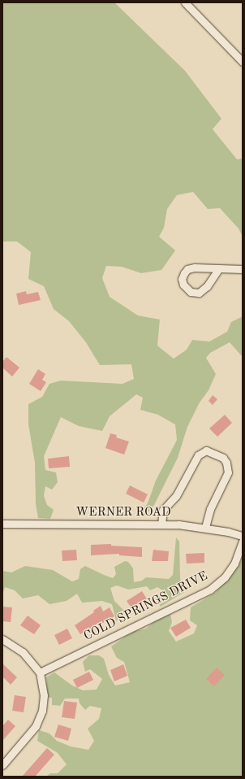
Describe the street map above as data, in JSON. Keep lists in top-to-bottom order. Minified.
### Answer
{"streets":{"street":["WERNER ROAD","COLD SPRINGS DRIVE"]}}
